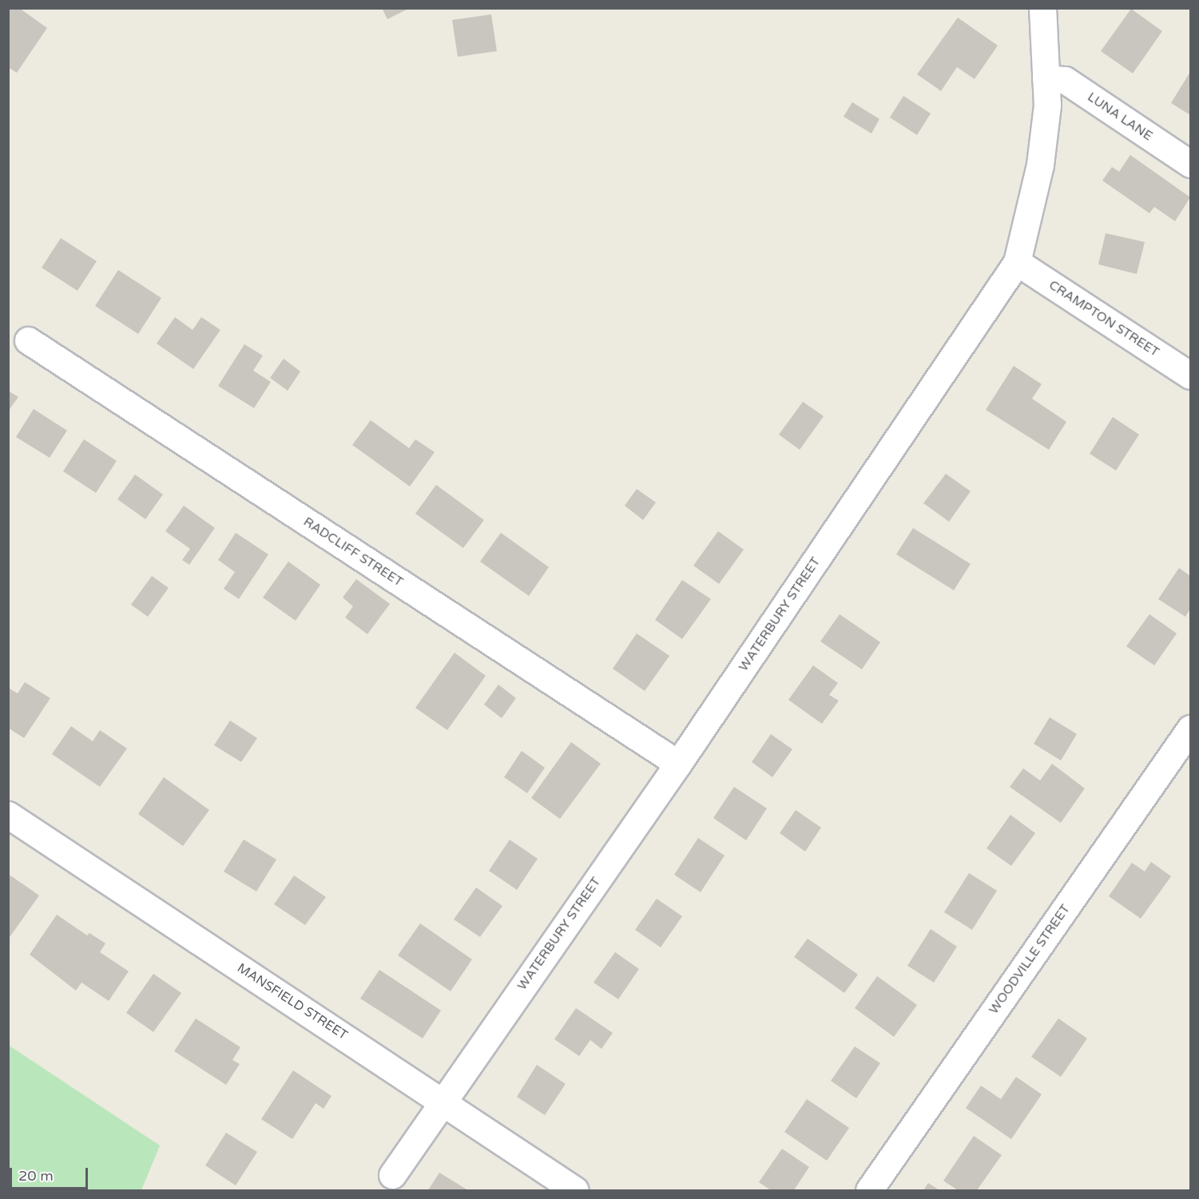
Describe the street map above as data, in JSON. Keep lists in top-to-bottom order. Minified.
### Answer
{"streets":{"street":["LUNA LANE","CRAMPTON STREET","RADCLIFF STREET","WATERBURY STREET","WOODVILLE STREET","MANSFIELD STREET"]},"crossings":[["LUNA LANE","WATERBURY STREET"],["CRAMPTON STREET","WATERBURY STREET"],["RADCLIFF STREET","WATERBURY STREET"],["WATERBURY STREET","MANSFIELD STREET"]],"scale_bar":"20 m"}
